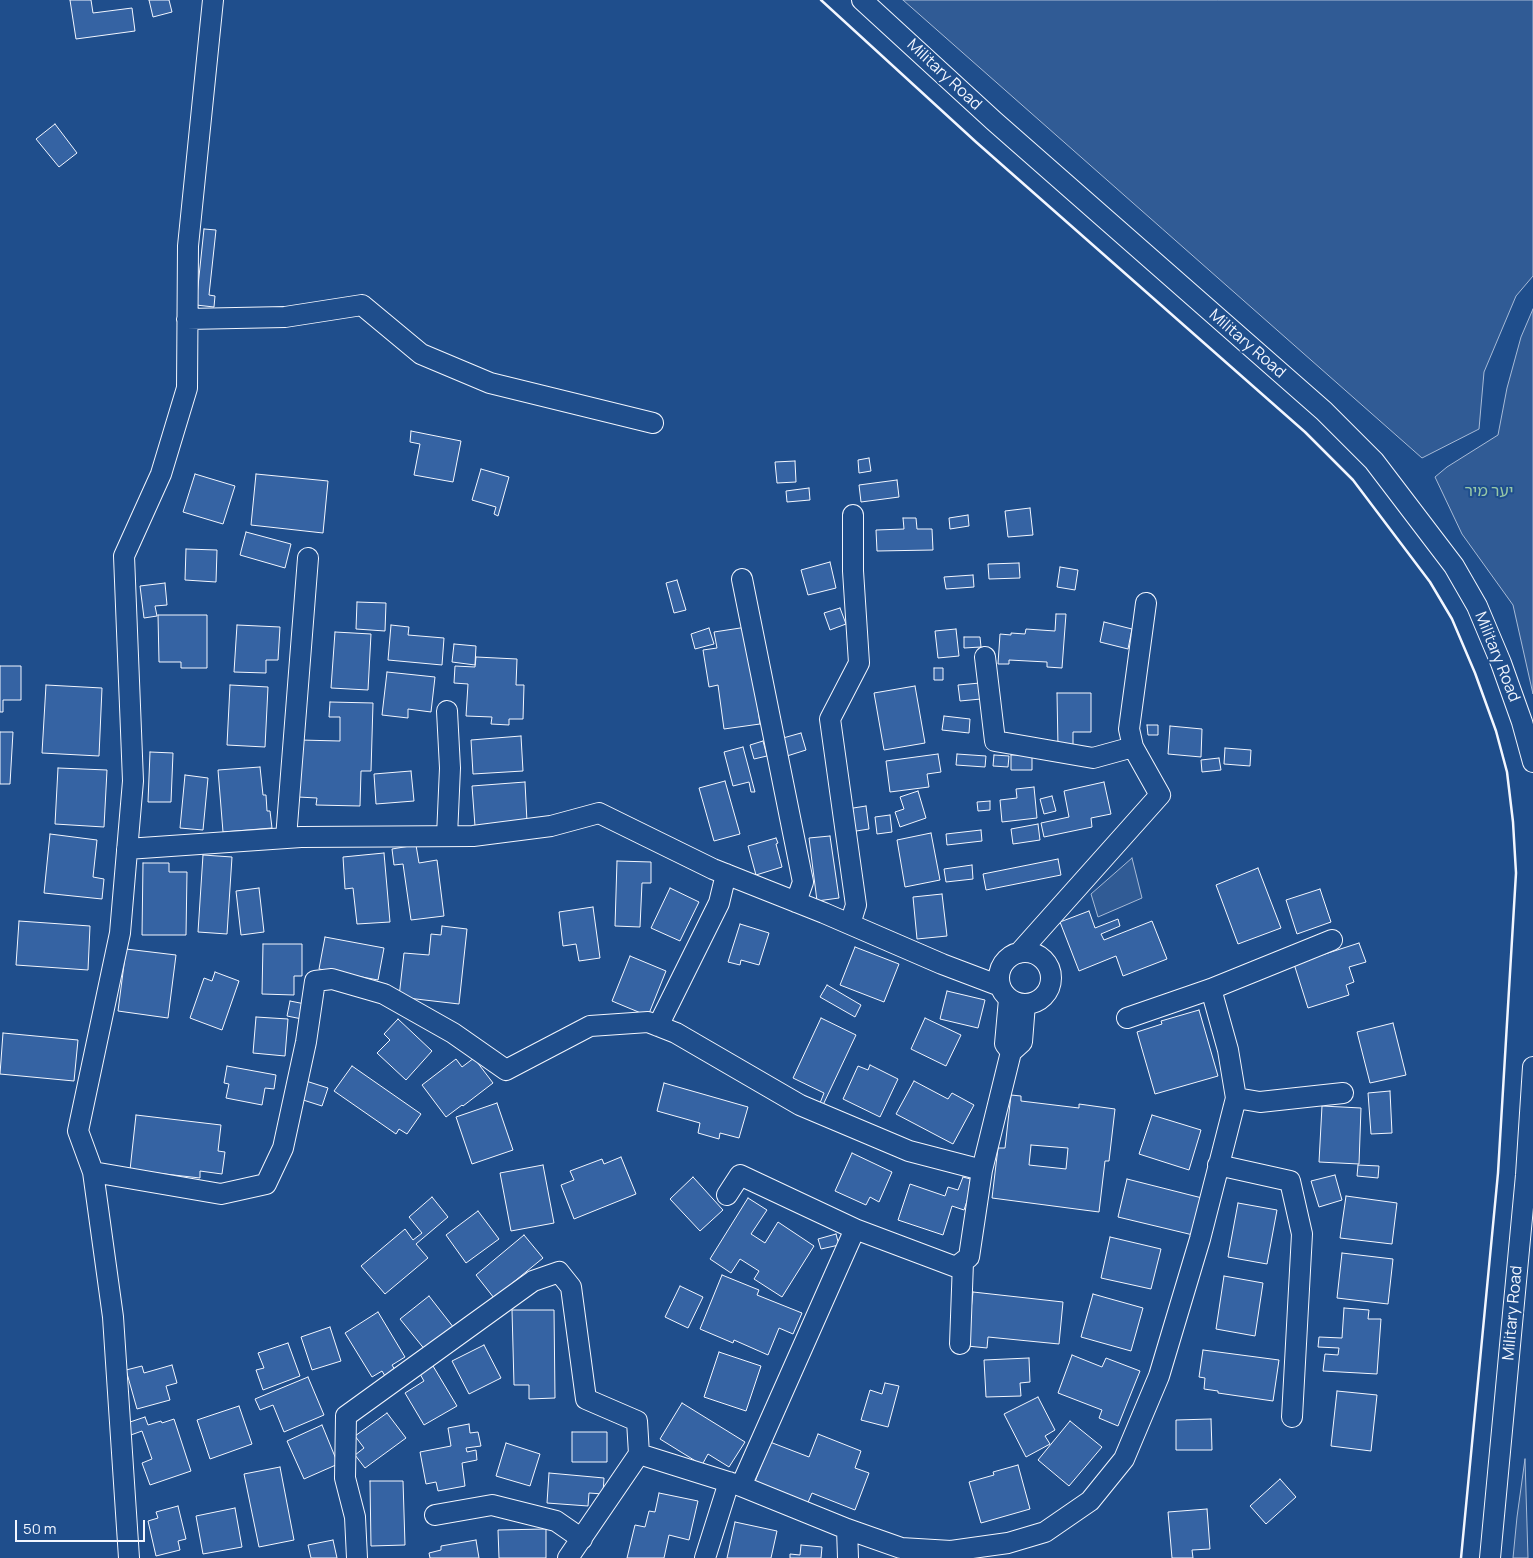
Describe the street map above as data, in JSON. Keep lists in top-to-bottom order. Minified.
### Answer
{"streets":{"street":["Military Road"]},"parks":["יער מיר"],"scale_bar":"50 m"}
